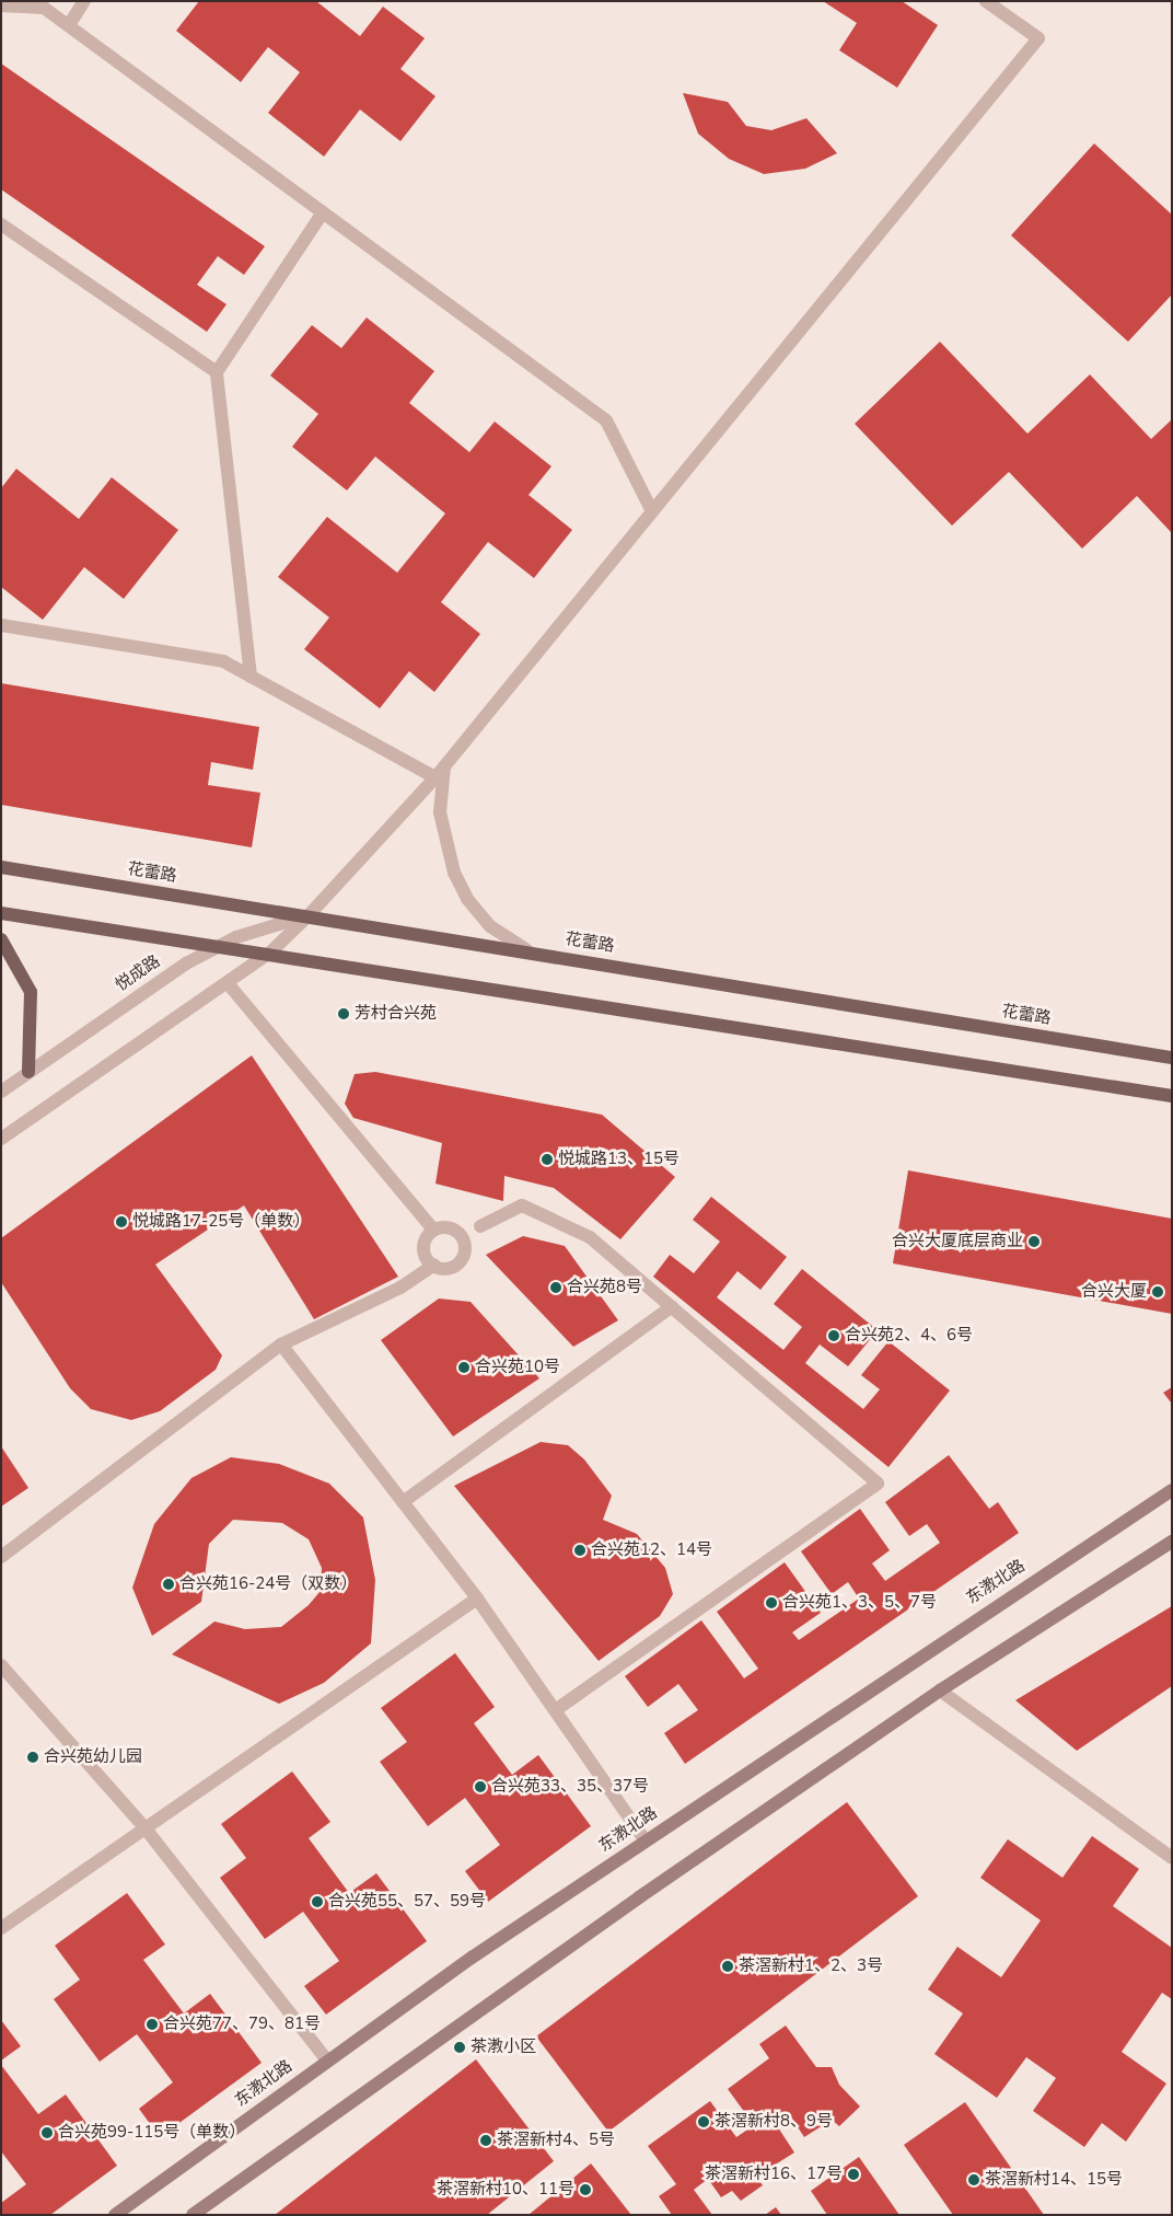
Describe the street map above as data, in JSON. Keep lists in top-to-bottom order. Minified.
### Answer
{"streets":{"main road":["花蕾路","东漖北路"],"street":["悦成路"]},"crossings":[["花蕾路","悦成路"]],"places":["芳村合兴苑","悦城路13、15号","悦城路17-25号（单数）","合兴大厦底层商业","合兴苑8号","合兴大厦","合兴苑2、4、6号","合兴苑10号","合兴苑12、14号","合兴苑16-24号（双数）","合兴苑1、3、5、7号","合兴苑幼儿园","合兴苑33、35、37号","合兴苑55、57、59号","茶滘新村1、2、3号","合兴苑77、79、81号","茶漖小区","茶滘新村8、9号","合兴苑99-115号（单数）","茶滘新村4、5号","茶滘新村16、17号","茶滘新村14、15号","茶滘新村10、11号"]}
